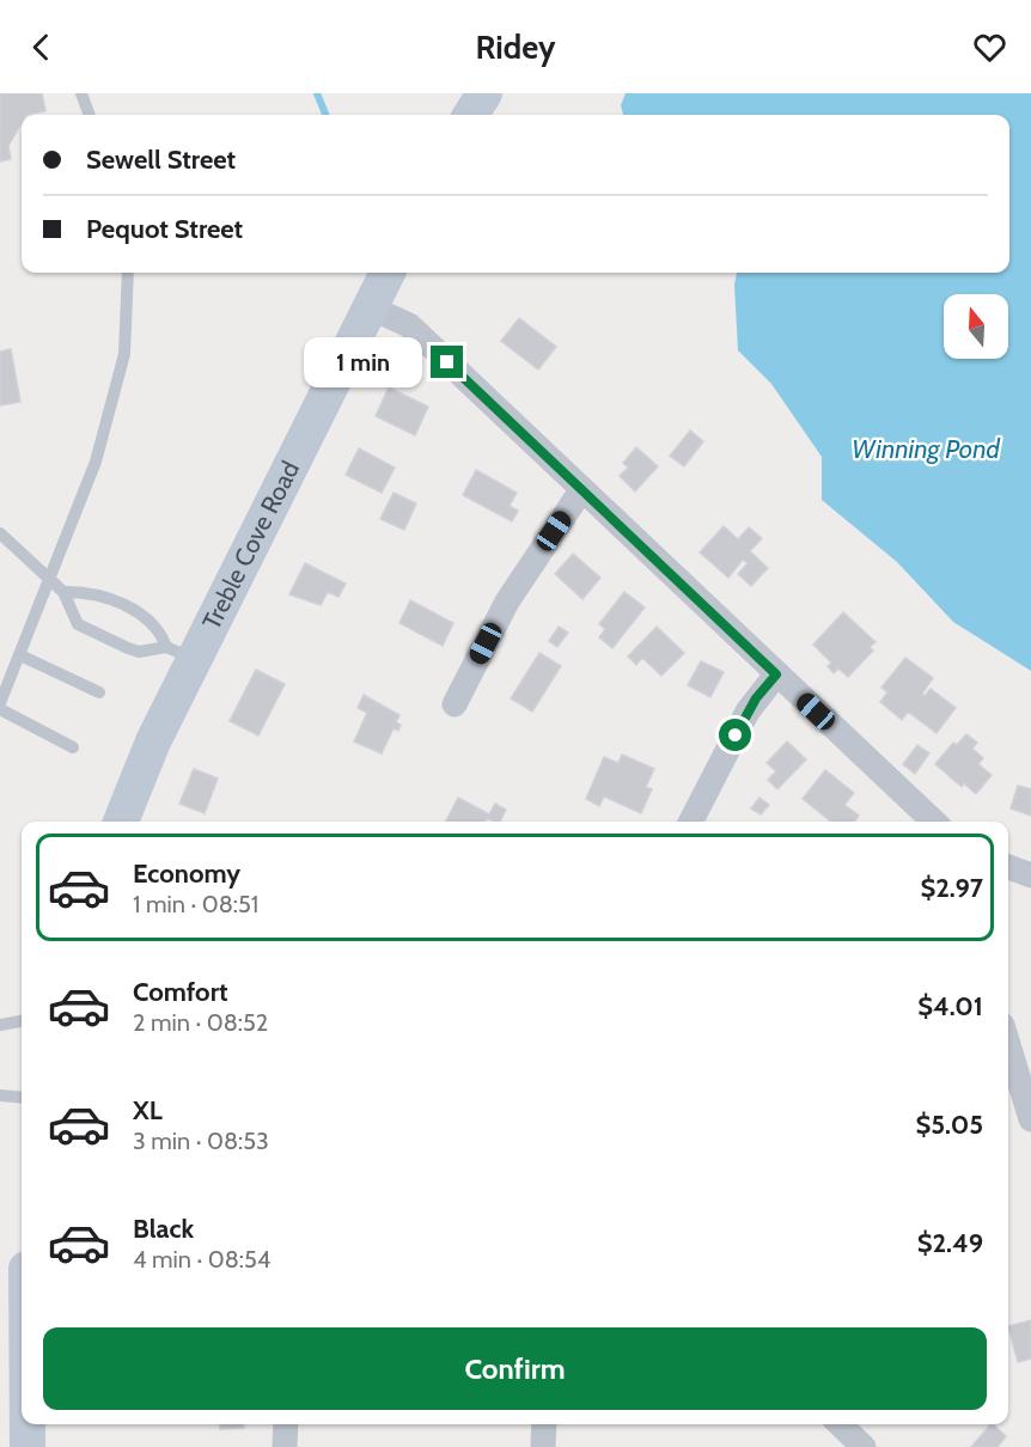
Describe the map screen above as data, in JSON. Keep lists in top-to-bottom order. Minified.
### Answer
{"streets":{"main road":["Treble Cove Road"]},"water":["Winning Pond"],"north":"top","page":{"header":"Ridey","banner":["Sewell Street","Pequot Street"],"bubble":"1 min","list":[{"name":"Economy","note":"1 min · 08:51","value":"$2.97"},{"name":"Comfort","note":"2 min · 08:52","value":"$4.01"},{"name":"XL","note":"3 min · 08:53","value":"$5.05"},{"name":"Black","note":"4 min · 08:54","value":"$2.49"}],"buttons":"Confirm"}}
